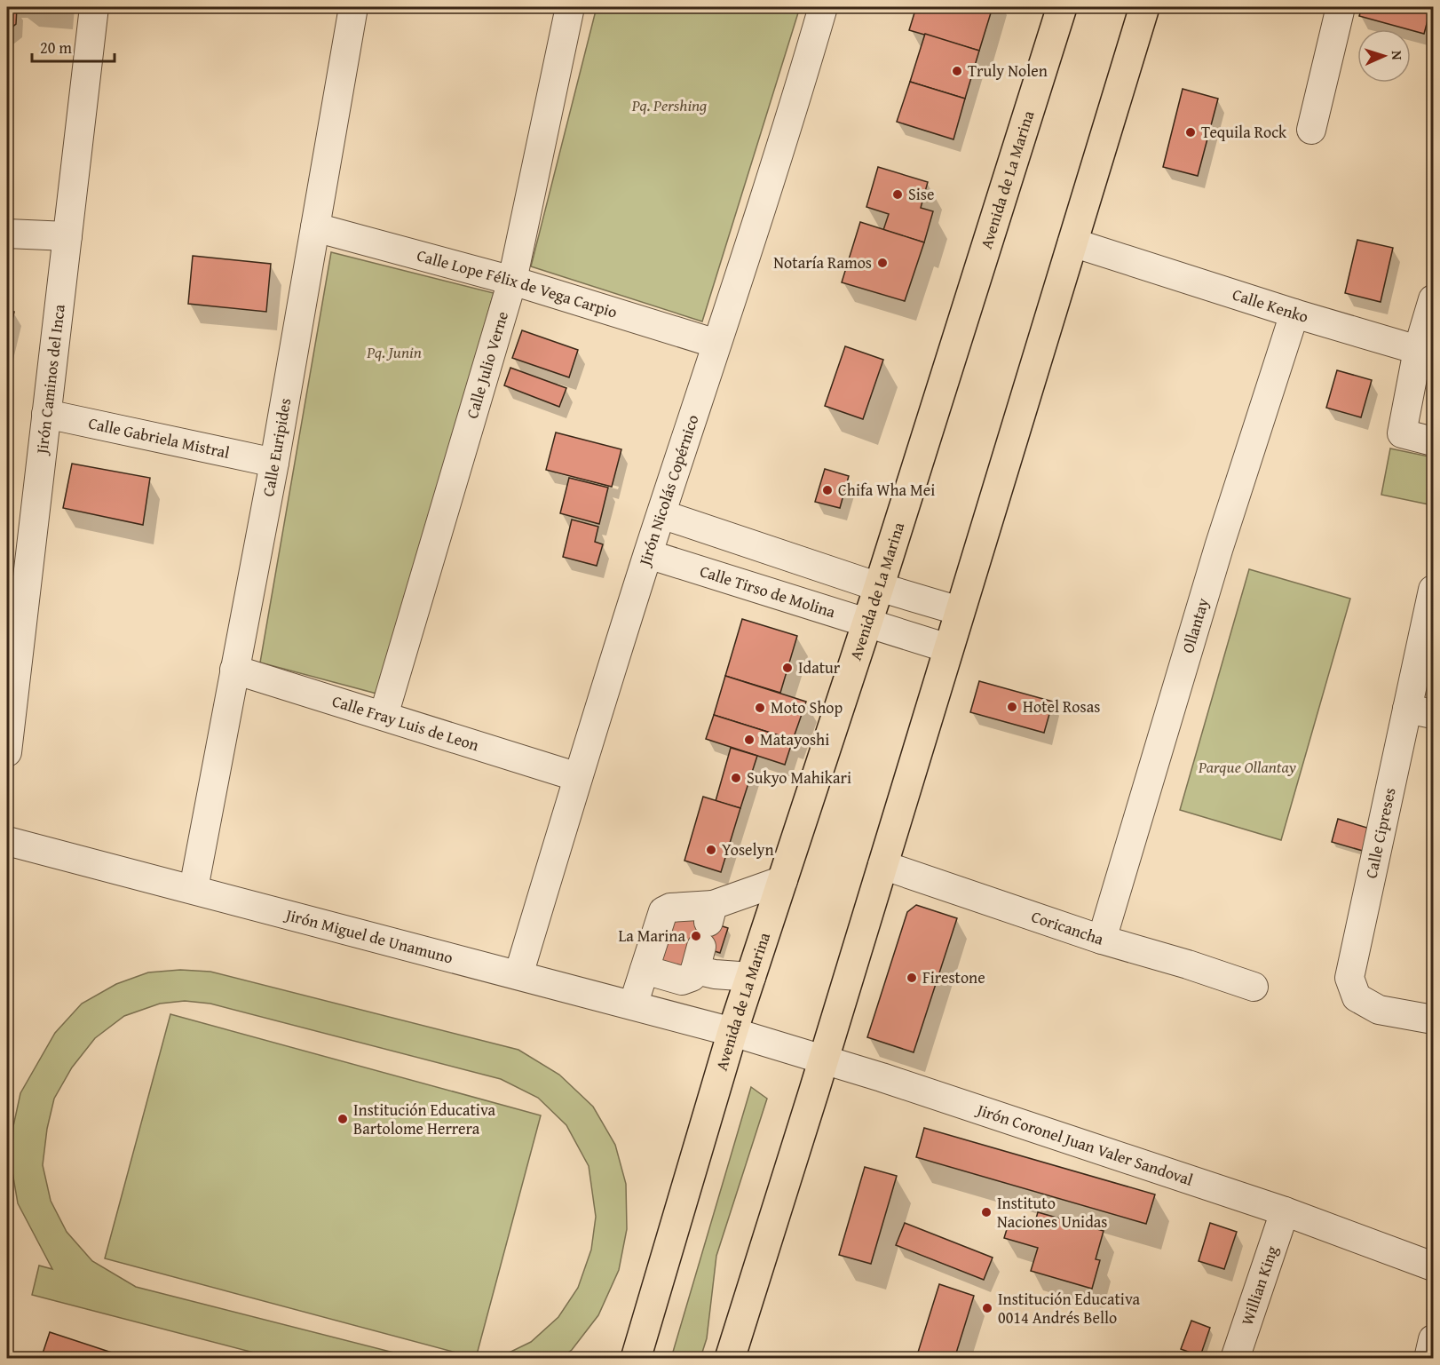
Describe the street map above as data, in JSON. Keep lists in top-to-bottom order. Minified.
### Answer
{"streets":{"main road":["Avenida de La Marina"],"street":["Calle Lope Félix de Vega Carpio","Calle Kenko","Calle Julio Verne","Jirón Caminos del Inca","Calle Gabriela Mistral","Calle Euripides","Jirón Nicolás Copérnico","Calle Tirso de Molina","Ollantay","Calle Fray Luis de Leon","Calle Cipreses","Coricancha","Jirón Miguel de Unamuno","Jirón Coronel Juan Valer Sandoval","Willian King"]},"crossings":[["Avenida de La Marina","Calle Tirso de Molina"],["Avenida de La Marina","Jirón Miguel de Unamuno"],["Avenida de La Marina","Jirón Coronel Juan Valer Sandoval"],["Calle Lope Félix de Vega Carpio","Calle Julio Verne"],["Calle Lope Félix de Vega Carpio","Calle Euripides"],["Calle Lope Félix de Vega Carpio","Jirón Nicolás Copérnico"],["Calle Kenko","Ollantay"],["Calle Julio Verne","Calle Fray Luis de Leon"],["Jirón Caminos del Inca","Calle Gabriela Mistral"],["Calle Gabriela Mistral","Calle Euripides"],["Calle Euripides","Calle Fray Luis de Leon"],["Calle Euripides","Jirón Miguel de Unamuno"],["Jirón Nicolás Copérnico","Calle Tirso de Molina"],["Jirón Nicolás Copérnico","Calle Fray Luis de Leon"],["Jirón Nicolás Copérnico","Jirón Miguel de Unamuno"],["Ollantay","Coricancha"],["Jirón Miguel de Unamuno","Jirón Coronel Juan Valer Sandoval"],["Jirón Coronel Juan Valer Sandoval","Willian King"]],"parks":["Pq. Pershing","Pq. Junin","Parque Ollantay"],"places":["Truly Nolen","Tequila Rock","Sise","Notaría Ramos","Chifa Wha Mei","Idatur","Hotel Rosas","Moto Shop","Matayoshi","Sukyo Mahikari","Yoselyn","La Marina","Firestone","Institución Educativa Bartolome Herrera","Instituto Naciones Unidas","Institución Educativa 0014 Andrés Bello"],"scale_bar":"20 m","north":"right"}
